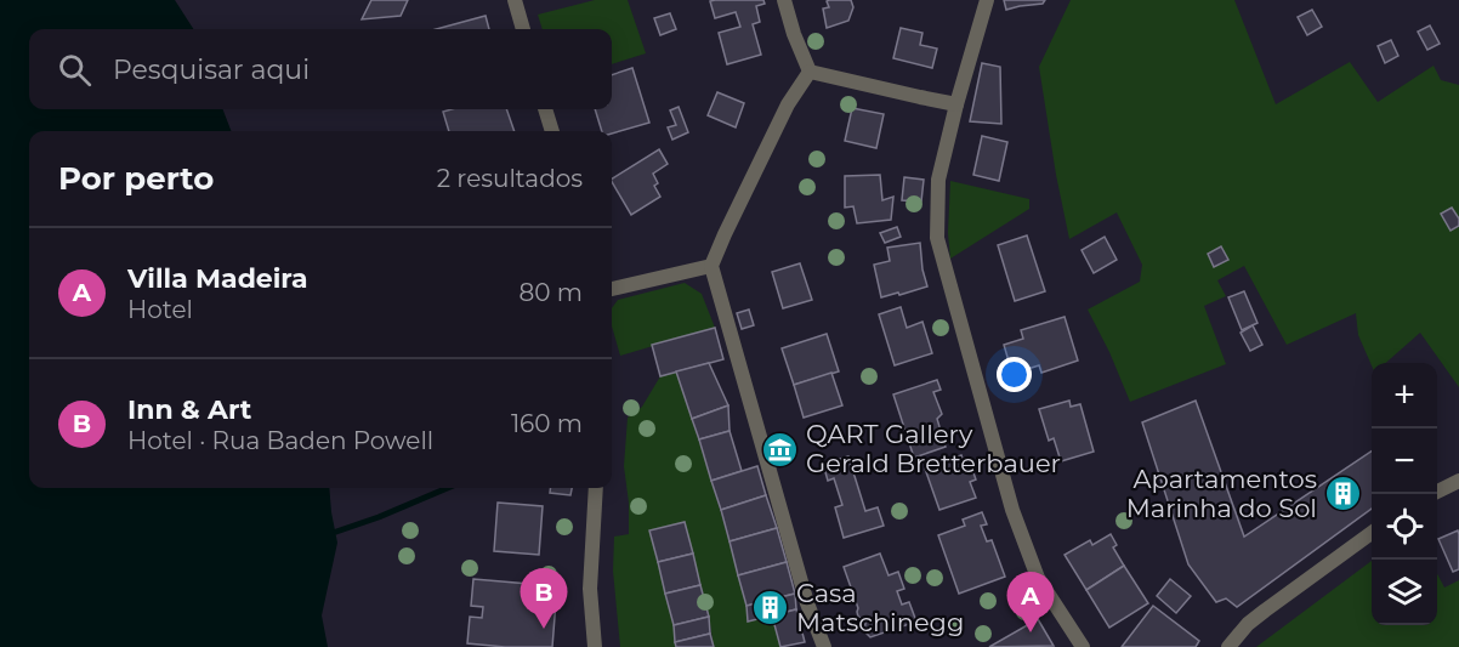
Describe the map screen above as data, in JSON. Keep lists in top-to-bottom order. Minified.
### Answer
{"places":{"museum":["QART Gallery Gerald Bretterbauer"],"building":["Apartamentos Marinha do Sol","Casa Matschinegg"]},"page":{"search":"Pesquisar aqui","heading":["Por perto","2 resultados"],"list":[{"mark":"A","name":"Villa Madeira","note":"Hotel","value":"80 m"},{"mark":"B","name":"Inn & Art","note":"Hotel · Rua Baden Powell","value":"160 m"}],"map_buttons":["+","−"],"pins":["B","A"]}}
